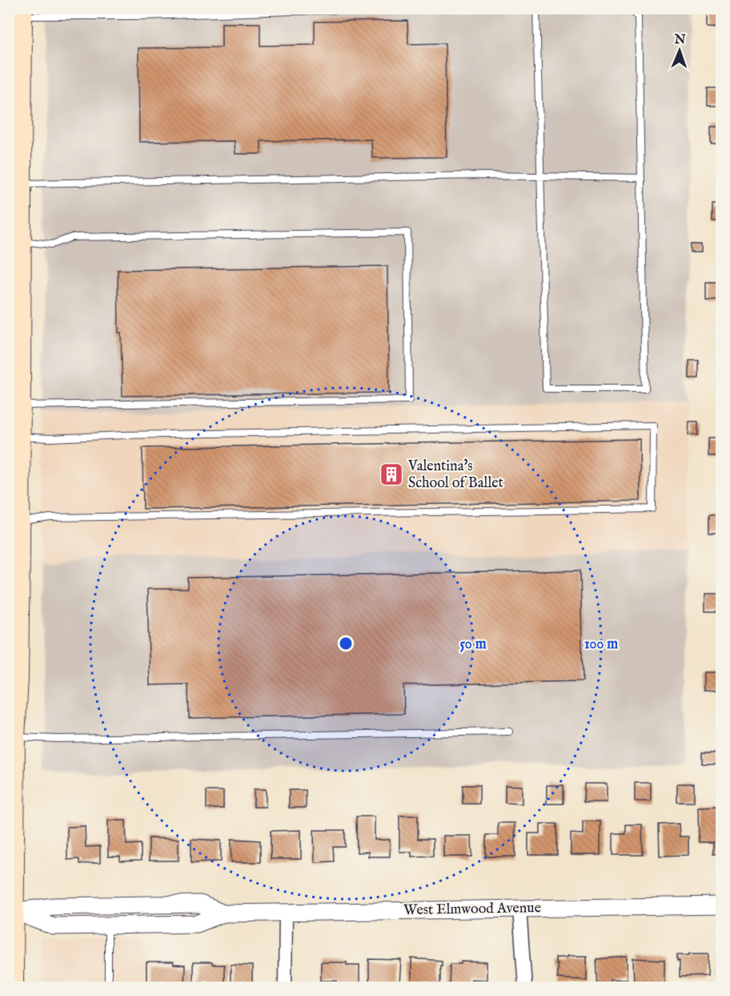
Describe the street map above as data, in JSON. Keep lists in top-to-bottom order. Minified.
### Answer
{"streets":{"street":["West Elmwood Avenue"]},"places":{"building":["Valentina's School of Ballet"]},"north":"top","rings":["50 m","100 m"]}
